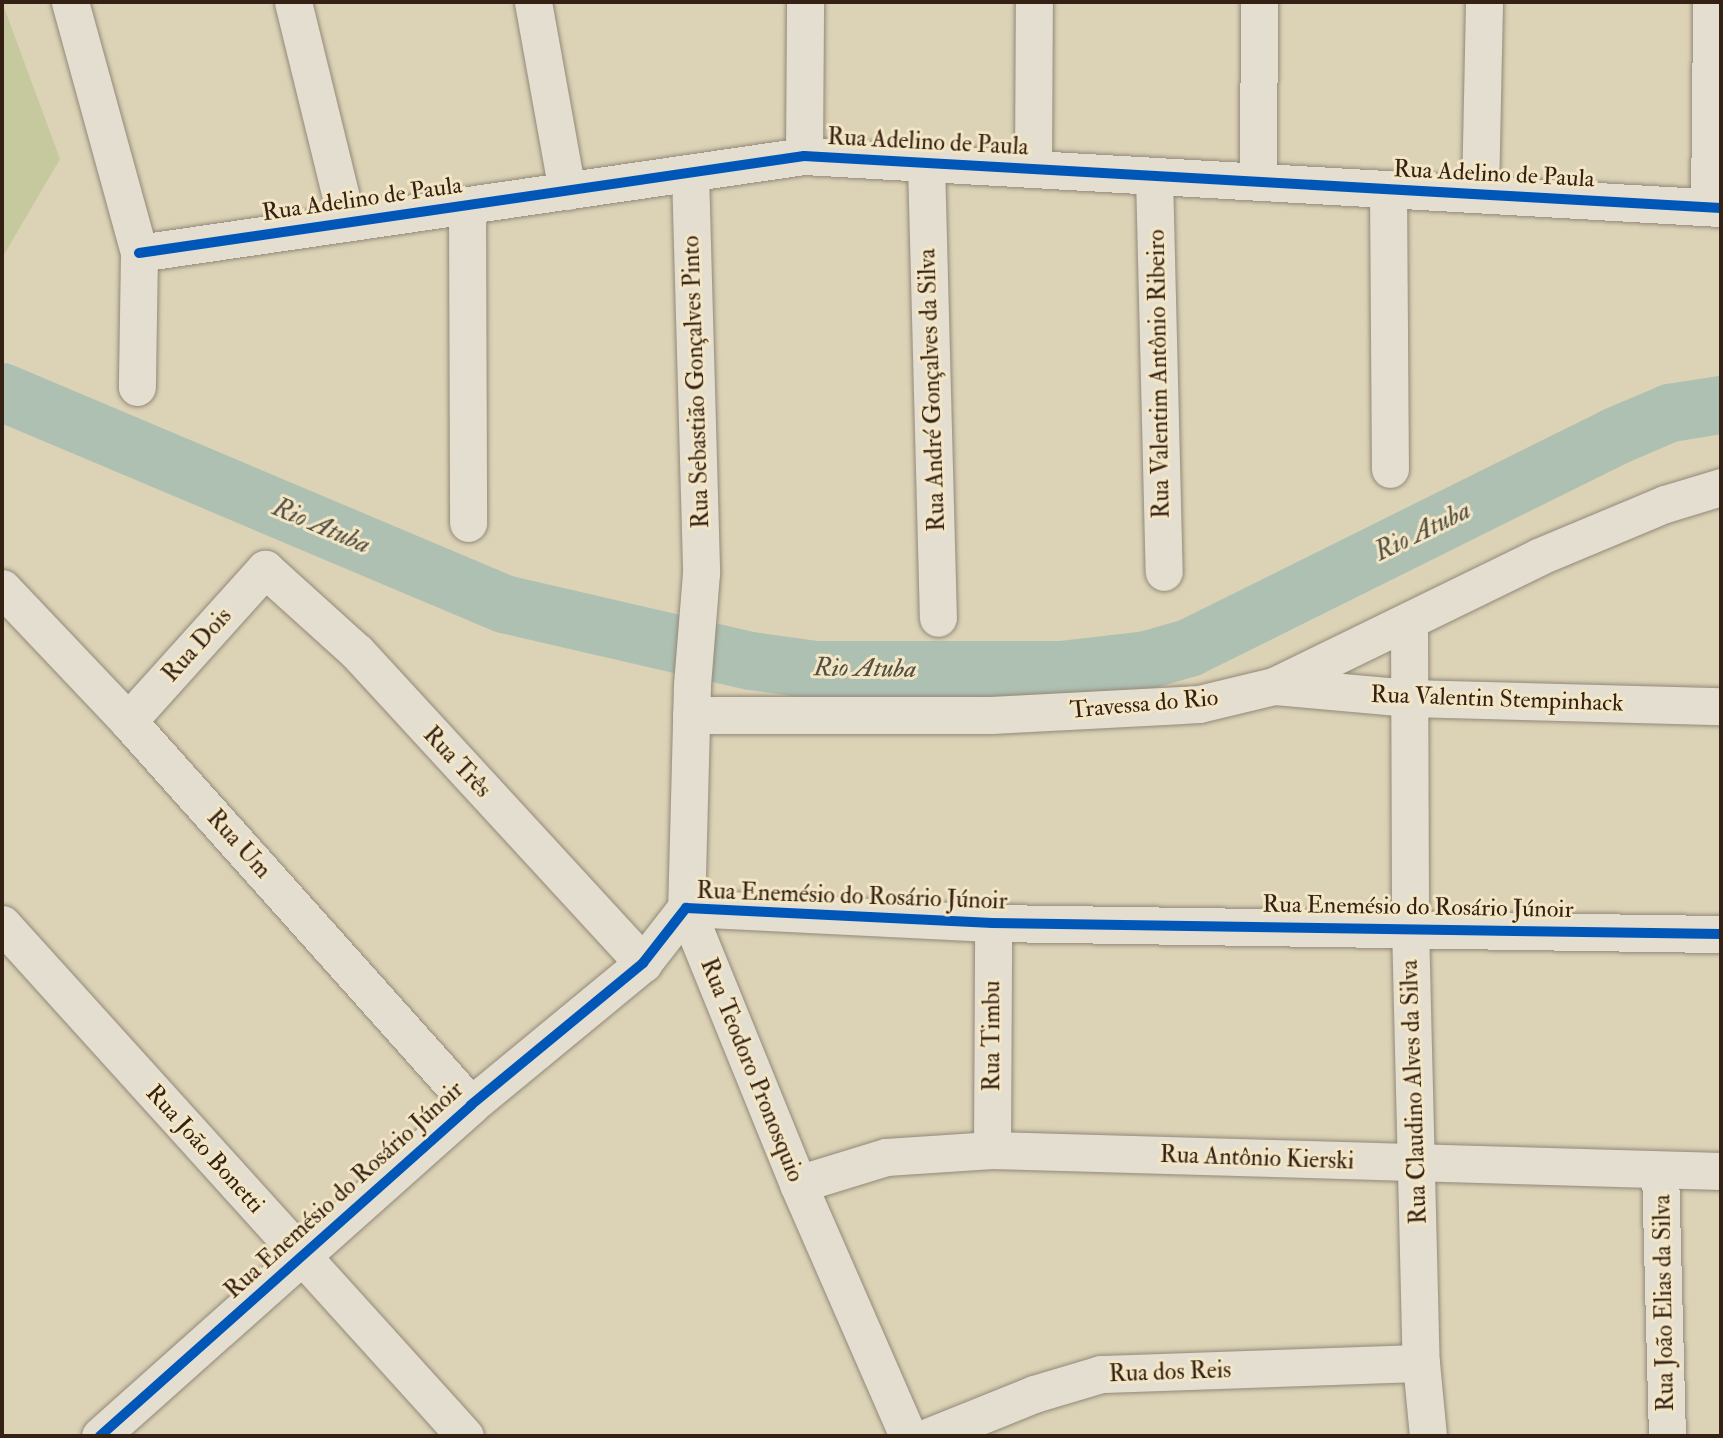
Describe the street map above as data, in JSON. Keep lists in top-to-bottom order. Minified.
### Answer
{"streets":{"street":["Rua Adelino de Paula","Rua Valentim Antônio Ribeiro","Rua Sebastião Gonçalves Pinto","Rua André Gonçalves da Silva","Rua Dois","Rua Valentin Stempinhack","Travessa do Rio","Rua Três","Rua Um","Rua Enemésio do Rosário Júnoir","Rua Timbu","Rua Teodoro Pronosquio","Rua Claudino Alves da Silva","Rua João Bonetti","Rua Antônio Kierski","Rua João Elias da Silva","Rua dos Reis"]},"crossings":[["Rua Adelino de Paula","Rua Valentim Antônio Ribeiro"],["Rua Adelino de Paula","Rua Sebastião Gonçalves Pinto"],["Rua Adelino de Paula","Rua André Gonçalves da Silva"],["Rua Sebastião Gonçalves Pinto","Travessa do Rio"],["Rua Sebastião Gonçalves Pinto","Rua Teodoro Pronosquio"],["Rua Dois","Rua Três"],["Rua Dois","Rua Um"],["Rua Valentin Stempinhack","Travessa do Rio"],["Rua Valentin Stempinhack","Rua Claudino Alves da Silva"],["Travessa do Rio","Rua Teodoro Pronosquio"],["Travessa do Rio","Rua Claudino Alves da Silva"],["Rua Três","Rua Enemésio do Rosário Júnoir"],["Rua Um","Rua Enemésio do Rosário Júnoir"],["Rua Enemésio do Rosário Júnoir","Rua Timbu"],["Rua Enemésio do Rosário Júnoir","Rua Teodoro Pronosquio"],["Rua Enemésio do Rosário Júnoir","Rua Claudino Alves da Silva"],["Rua Enemésio do Rosário Júnoir","Rua João Bonetti"],["Rua Timbu","Rua Antônio Kierski"],["Rua Teodoro Pronosquio","Rua Antônio Kierski"],["Rua Claudino Alves da Silva","Rua Antônio Kierski"],["Rua Claudino Alves da Silva","Rua dos Reis"],["Rua Antônio Kierski","Rua João Elias da Silva"]],"water":["Rio Atuba"]}
